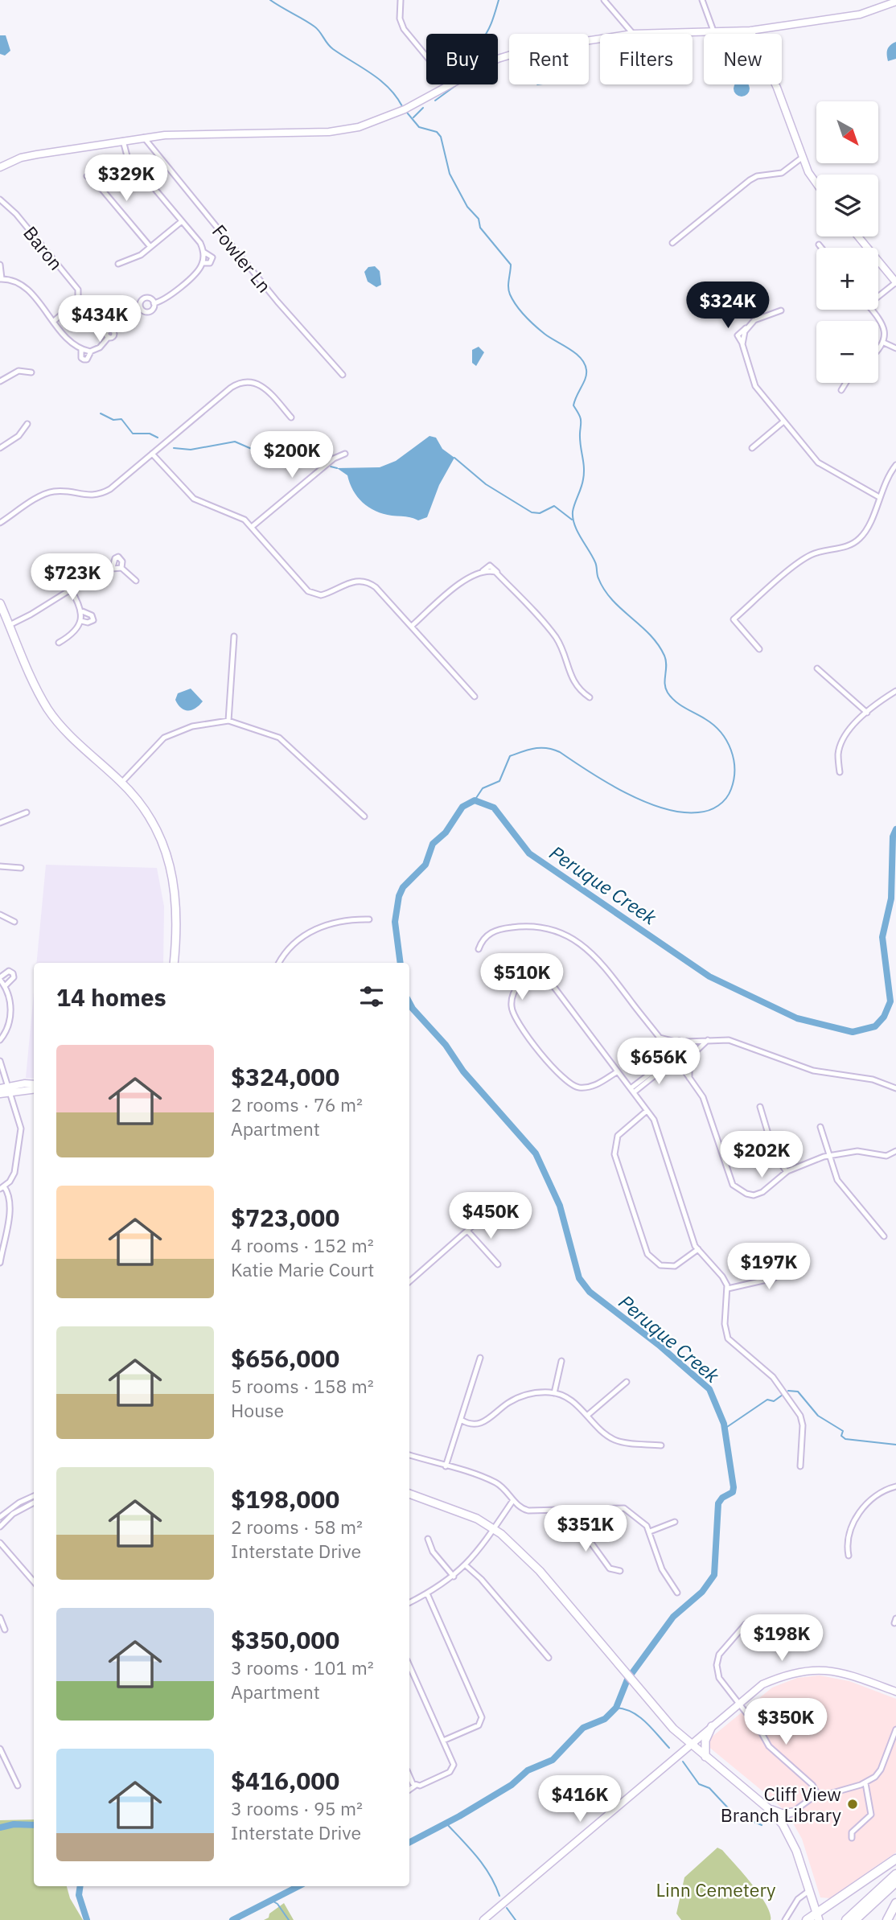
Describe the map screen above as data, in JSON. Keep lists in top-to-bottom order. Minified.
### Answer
{"streets":{"street":["Baron","Fowler Ln"]},"water":["Peruque Creek"],"parks":["Linn Cemetery"],"places":["Cliff View Branch Library"],"north":"bottom right","page":{"chip":["Buy","Rent","Filters","New"],"map_buttons":["+","−"],"price":["$329K","$324K","$434K","$200K","$723K","$510K","$656K","$202K","$450K","$197K","$351K","$198K","$350K","$416K"],"heading":"14 homes","list":[{"name":"$324,000","note":"2 rooms · 76 m² · Apartment"},{"name":"$723,000","note":"4 rooms · 152 m² · Katie Marie Court"},{"name":"$656,000","note":"5 rooms · 158 m² · House"},{"name":"$198,000","note":"2 rooms · 58 m² · Interstate Drive"},{"name":"$350,000","note":"3 rooms · 101 m² · Apartment"},{"name":"$416,000","note":"3 rooms · 95 m² · Interstate Drive"}]}}
